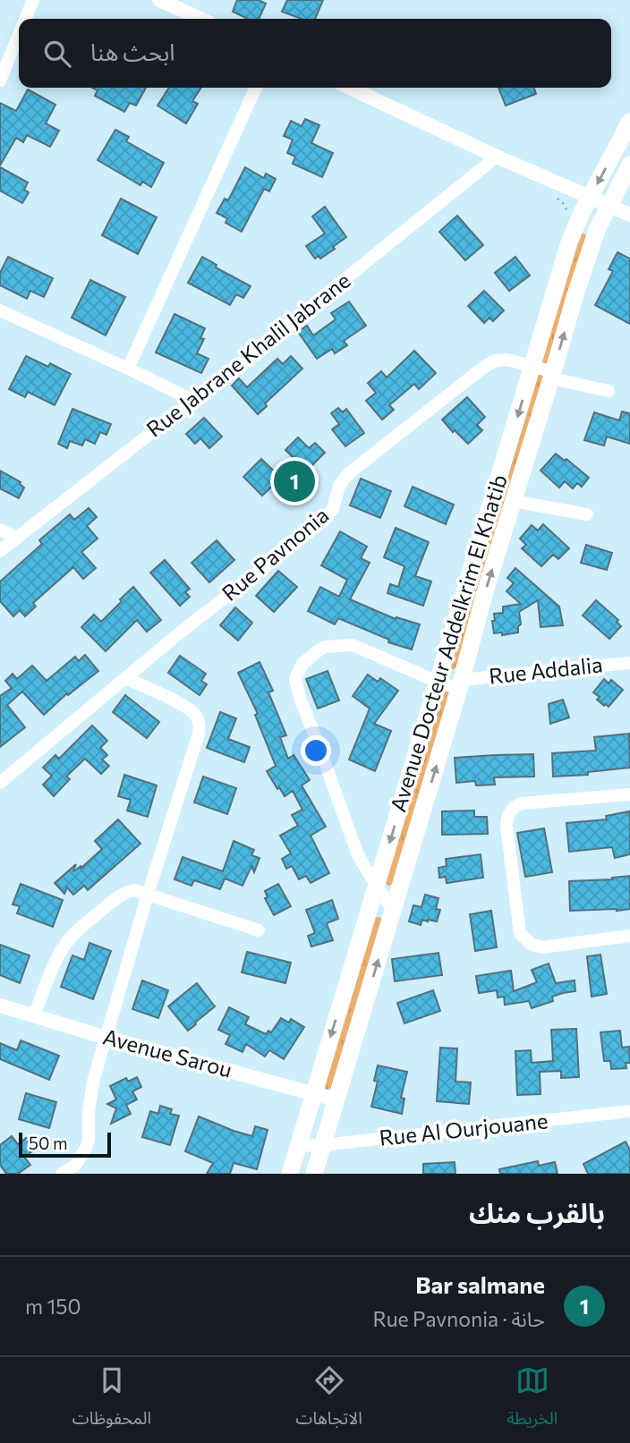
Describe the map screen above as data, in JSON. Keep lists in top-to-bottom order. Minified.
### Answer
{"streets":{"main road":["Avenue Docteur Addelkrim El Khatib"],"street":["Rue Jabrane Khalil Jabrane","Rue Pavnonia","Rue Addalia","Avenue Sarou","Rue Al Ourjouane"]},"crossings":[["Rue Pavnonia","Avenue Docteur Addelkrim El Khatib"],["Avenue Docteur Addelkrim El Khatib","Avenue Sarou"],["Avenue Docteur Addelkrim El Khatib","Rue Al Ourjouane"]],"scale_bar":"50 m","page":{"search":"ابحث هنا","pins":"1","scale":"50 m","heading":"بالقرب منك","list":[{"mark":"1","name":"Bar salmane","note":"حانة · Rue Pavnonia","value":"150 m"}],"nav":["الخريطة","الاتجاهات","المحفوظات"]}}
